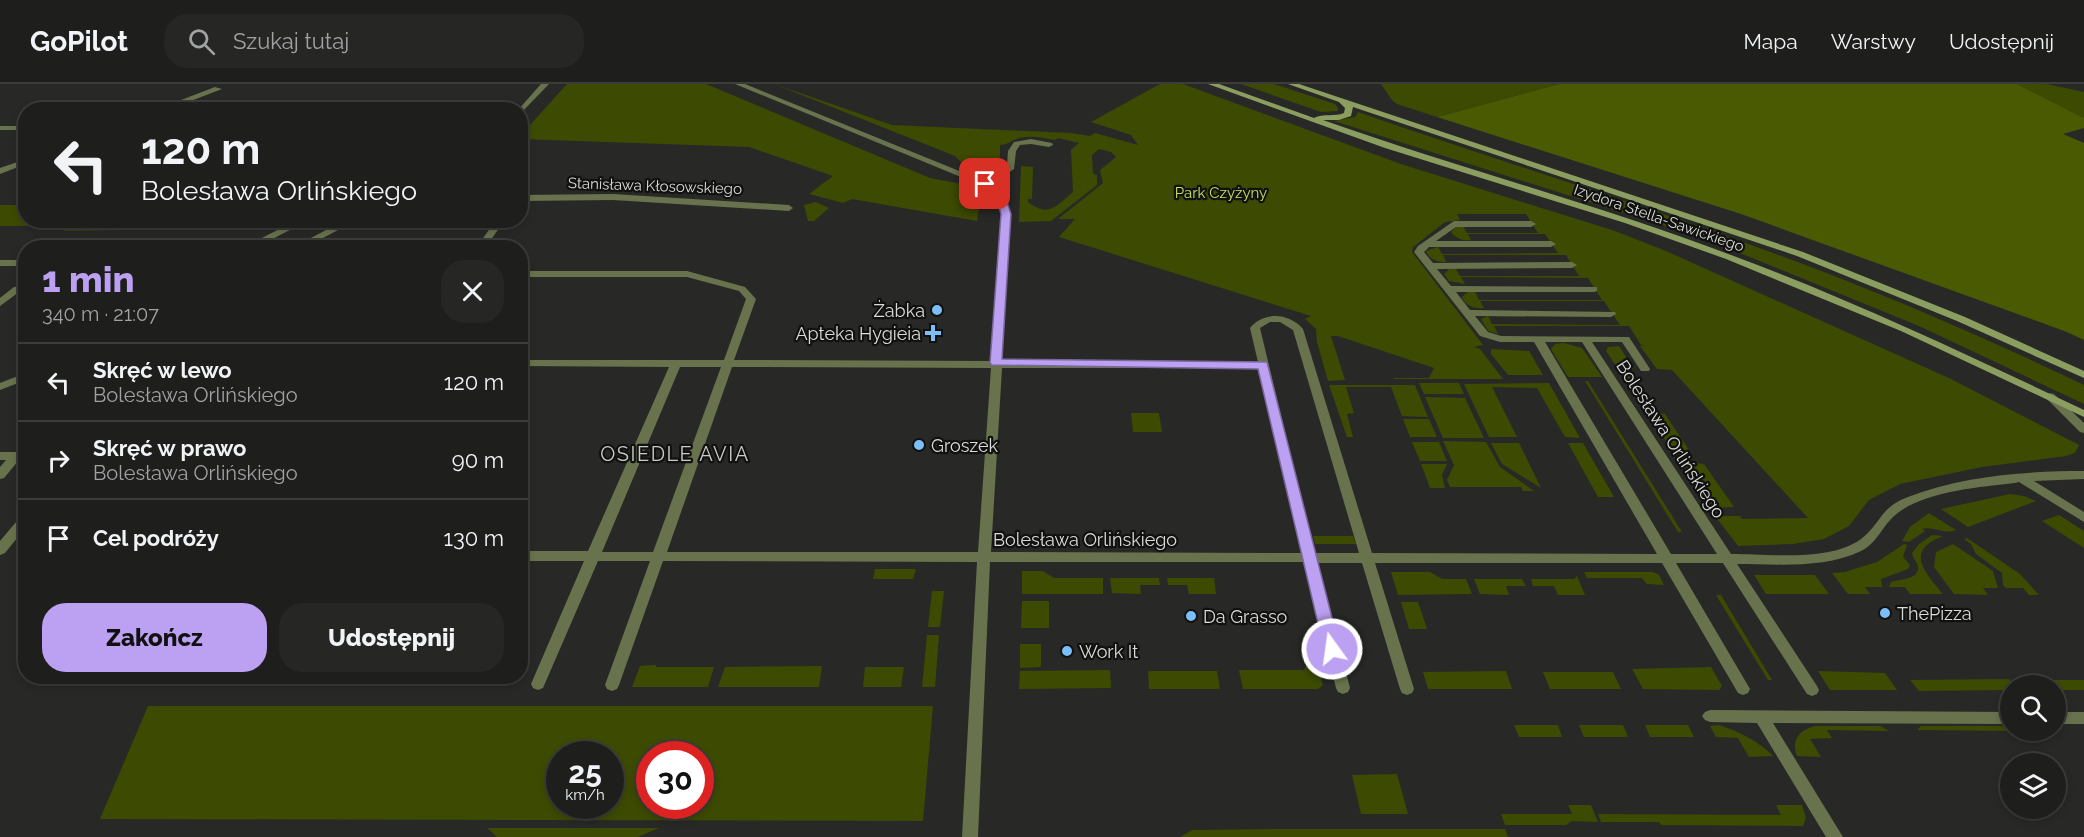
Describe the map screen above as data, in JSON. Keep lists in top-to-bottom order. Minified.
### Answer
{"streets":{"main road":["Izydora Stella-Sawickiego"],"street":["Stanisława Kłosowskiego","Bolesława Orlińskiego"]},"districts":["OSIEDLE AVIA"],"parks":["Park Czyżyny"],"places":{"other":["Żabka","Groszek","ThePizza","Da Grasso","Work It"],"health":["Apteka Hygieia"]},"page":{"header":"GoPilot","search":"Szukaj tutaj","nav":["Mapa","Warstwy","Udostępnij"],"turn":["120 m","Bolesława Orlińskiego"],"heading":["1 min","340 m · 21:07"],"list":[{"name":"Skręć w lewo","note":"Bolesława Orlińskiego","value":"120 m"},{"name":"Skręć w prawo","note":"Bolesława Orlińskiego","value":"90 m"},{"name":"Cel podróży","value":"130 m"}],"buttons":["Zakończ","Udostępnij"],"speed":"25 km/h","limit":"30"}}
